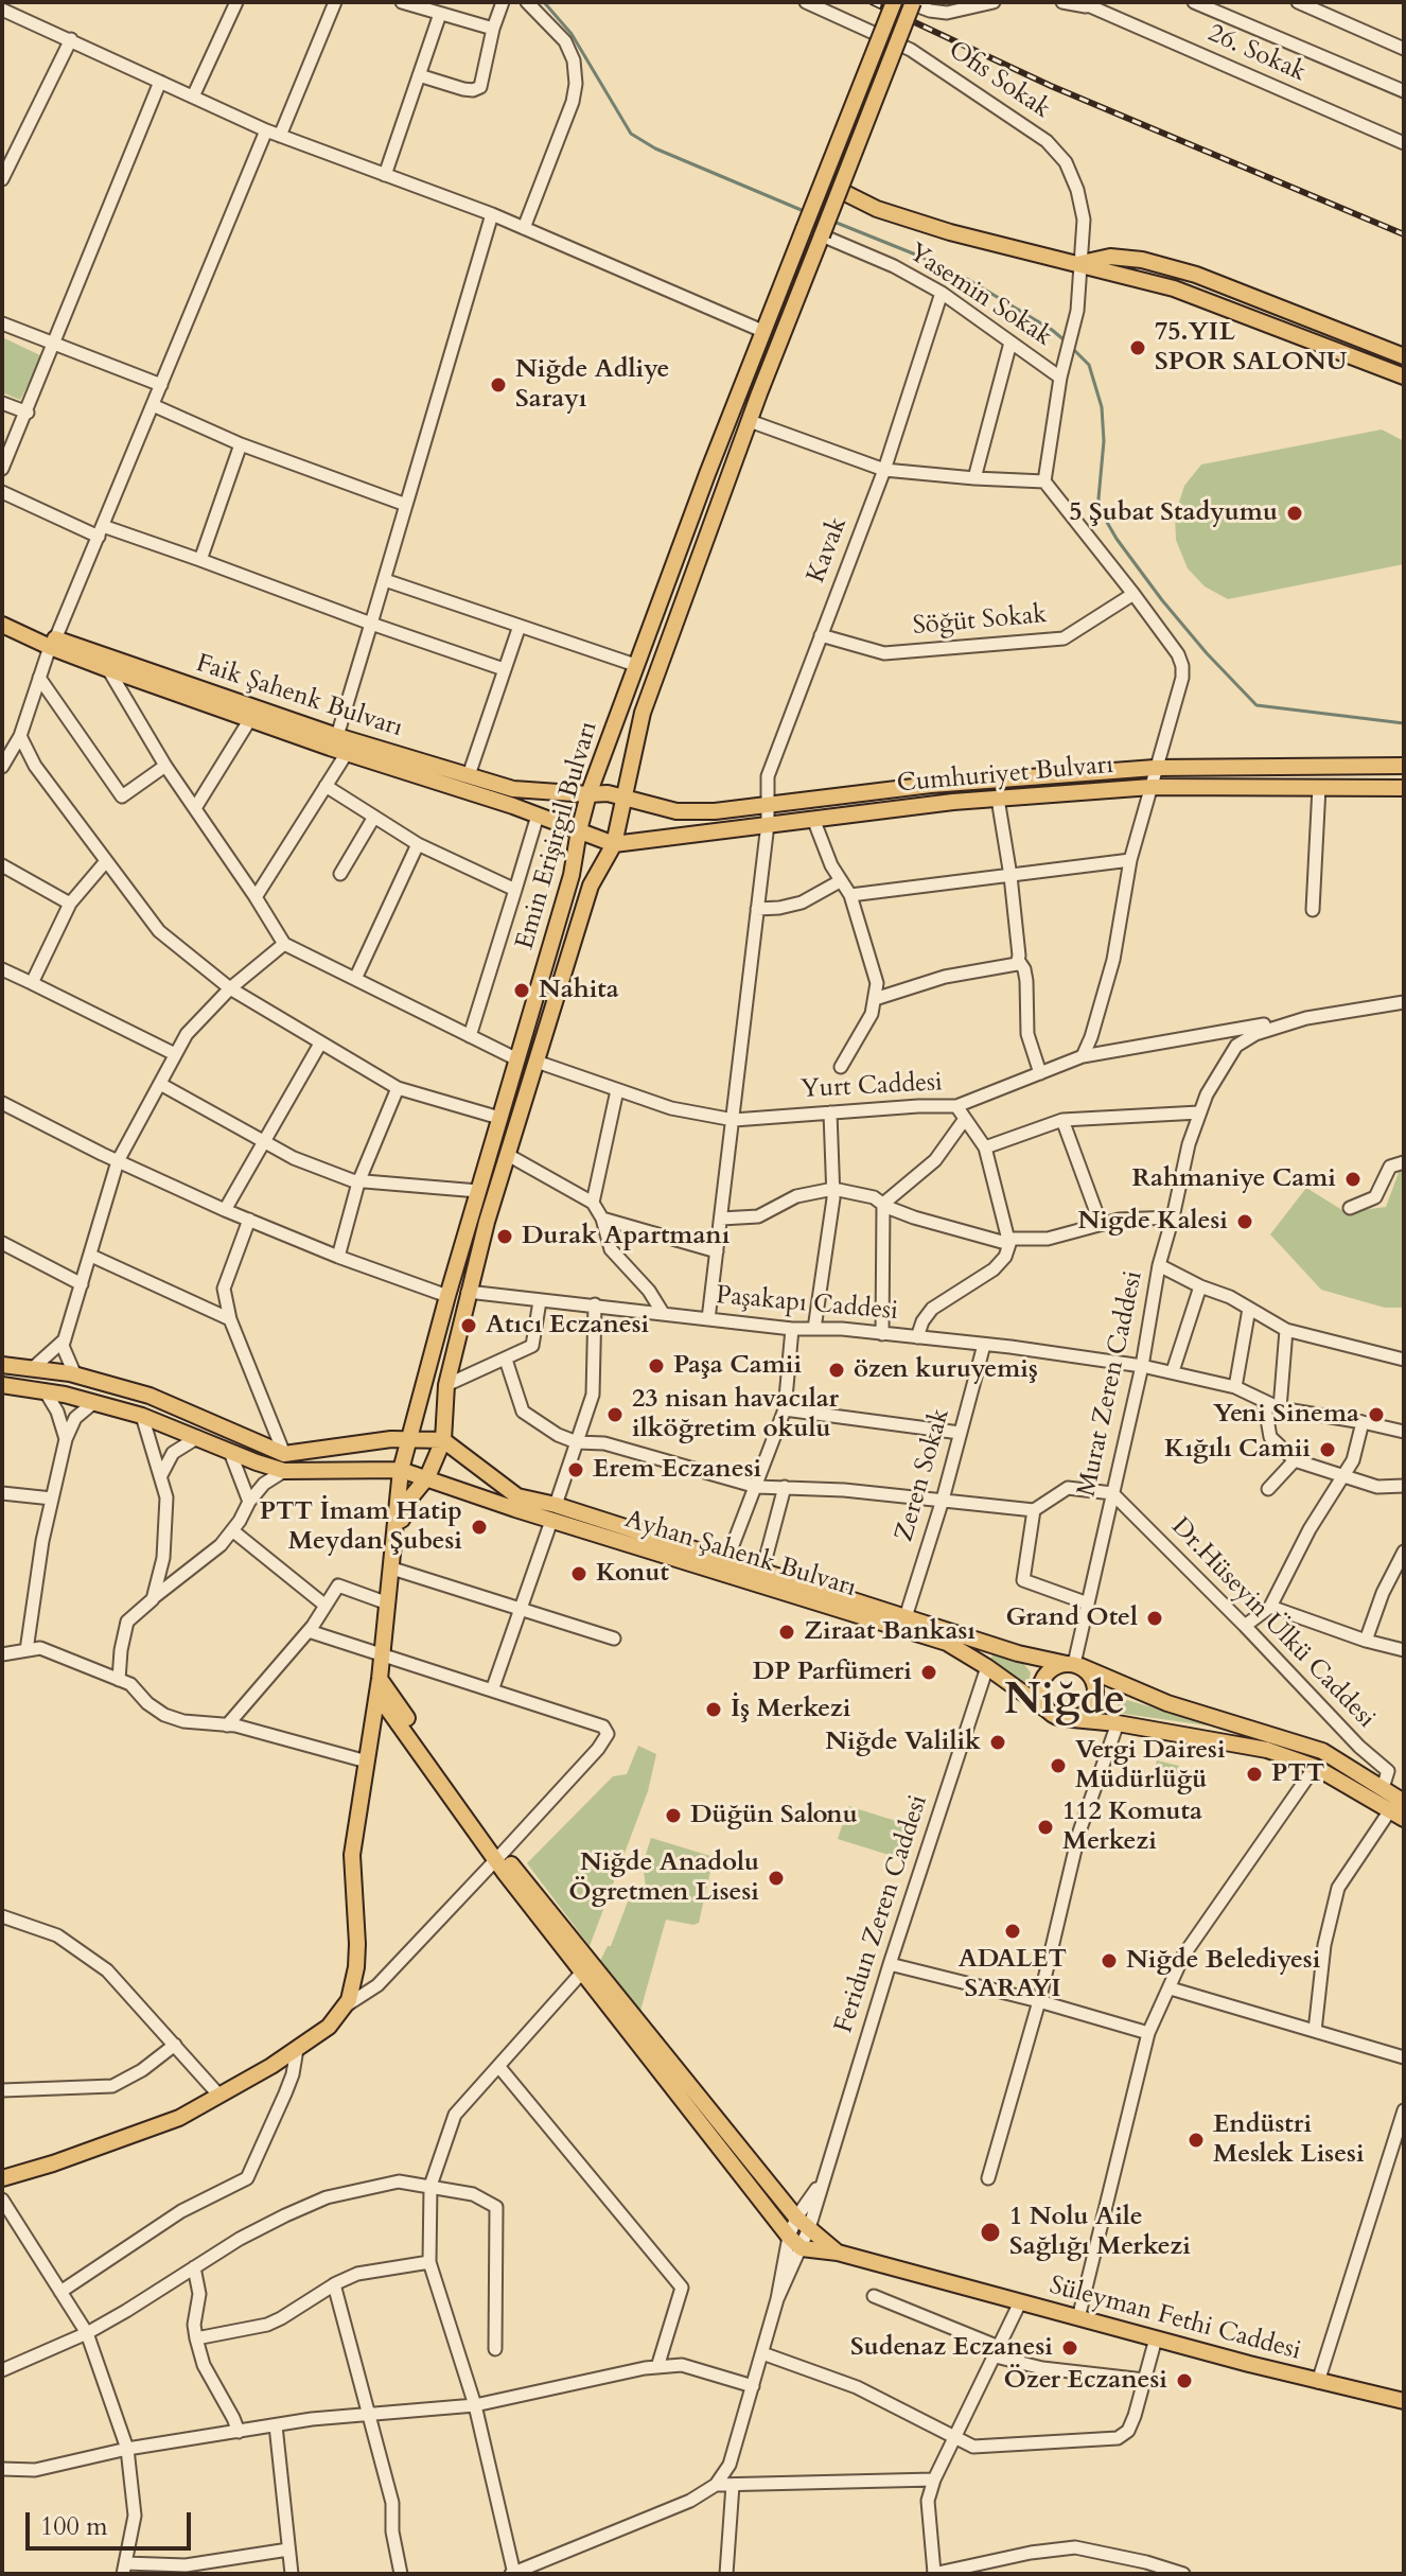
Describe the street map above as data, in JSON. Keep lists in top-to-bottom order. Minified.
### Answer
{"streets":{"main road":["Faik Şahenk Bulvarı","Cumhuriyet Bulvarı","Emin Erişirgil Bulvarı","Ayhan Şahenk Bulvarı","Süleyman Fethi Caddesi"],"street":["26. Sokak","Ofis Sokak","Yasemin Sokak","Kavak","Söğüt Sokak","Yurt Caddesi","Paşakapı Caddesi","Murat Zeren Caddesi","Zeren Sokak","Dr.Hüseyin Ülkü Caddesi","Feridun Zeren Caddesi"]},"crossings":[["Ofis Sokak","Yasemin Sokak"],["Yasemin Sokak","Kavak"],["Yasemin Sokak","Emin Erişirgil Bulvarı"],["Kavak","Söğüt Sokak"],["Kavak","Cumhuriyet Bulvarı"],["Kavak","Yurt Caddesi"],["Kavak","Paşakapı Caddesi"],["Faik Şahenk Bulvarı","Cumhuriyet Bulvarı"],["Faik Şahenk Bulvarı","Emin Erişirgil Bulvarı"],["Cumhuriyet Bulvarı","Emin Erişirgil Bulvarı"],["Emin Erişirgil Bulvarı","Yurt Caddesi"],["Emin Erişirgil Bulvarı","Paşakapı Caddesi"],["Emin Erişirgil Bulvarı","Ayhan Şahenk Bulvarı"],["Yurt Caddesi","Murat Zeren Caddesi"],["Paşakapı Caddesi","Murat Zeren Caddesi"],["Paşakapı Caddesi","Zeren Sokak"],["Murat Zeren Caddesi","Ayhan Şahenk Bulvarı"],["Murat Zeren Caddesi","Dr.Hüseyin Ülkü Caddesi"],["Zeren Sokak","Ayhan Şahenk Bulvarı"],["Ayhan Şahenk Bulvarı","Dr.Hüseyin Ülkü Caddesi"],["Ayhan Şahenk Bulvarı","Feridun Zeren Caddesi"]],"districts":["Niğde"],"places":["75.YIL SPOR SALONU","Niğde Adliye Sarayı","5 Şubat Stadyumu","Nahita","Rahmaniye Cami","Nigde Kalesi","Durak Apartmanı","Atıcı Eczanesi","Paşa Camii","özen kuruyemiş","23 nisan havacılar ilköğretim okulu","Yeni Sinema","Kığılı Camii","Erem Eczanesi","PTT İmam Hatip Meydan Şubesi","Konut","Grand Otel","Ziraat Bankası","DP Parfümeri","İş Merkezi","Niğde Valilik","Vergi Dairesi Müdürlüğü","PTT","Düğün Salonu","112 Komuta Merkezi","Niğde Anadolu Ögretmen Lisesi","ADALET SARAYI","Niğde Belediyesi","Endüstri Meslek Lisesi","1 Nolu Aile Sağlığı Merkezi","Sudenaz Eczanesi","Özer Eczanesi"],"scale_bar":"100 m"}
